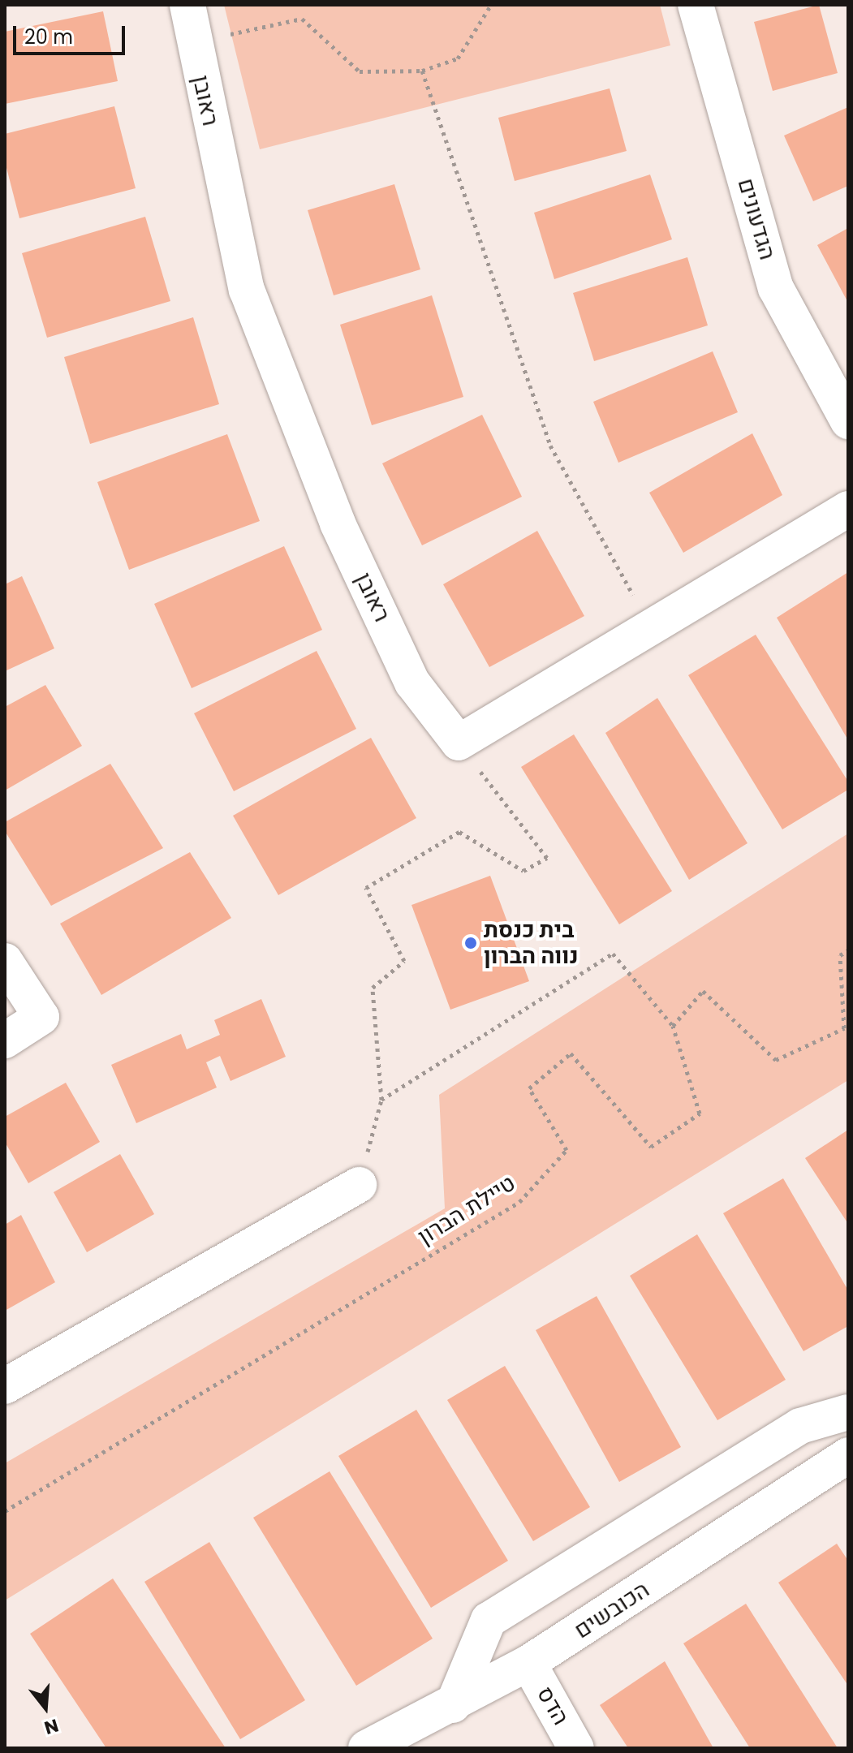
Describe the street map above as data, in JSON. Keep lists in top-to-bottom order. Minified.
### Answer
{"streets":{"street":["ראובן","הגדעונים","הכובשים","הדס"],"path":["טיילת הברון"]},"crossings":[["הכובשים","הדס"]],"places":["בית כנסת נווה הברון"],"scale_bar":"20 m","north":"bottom"}
